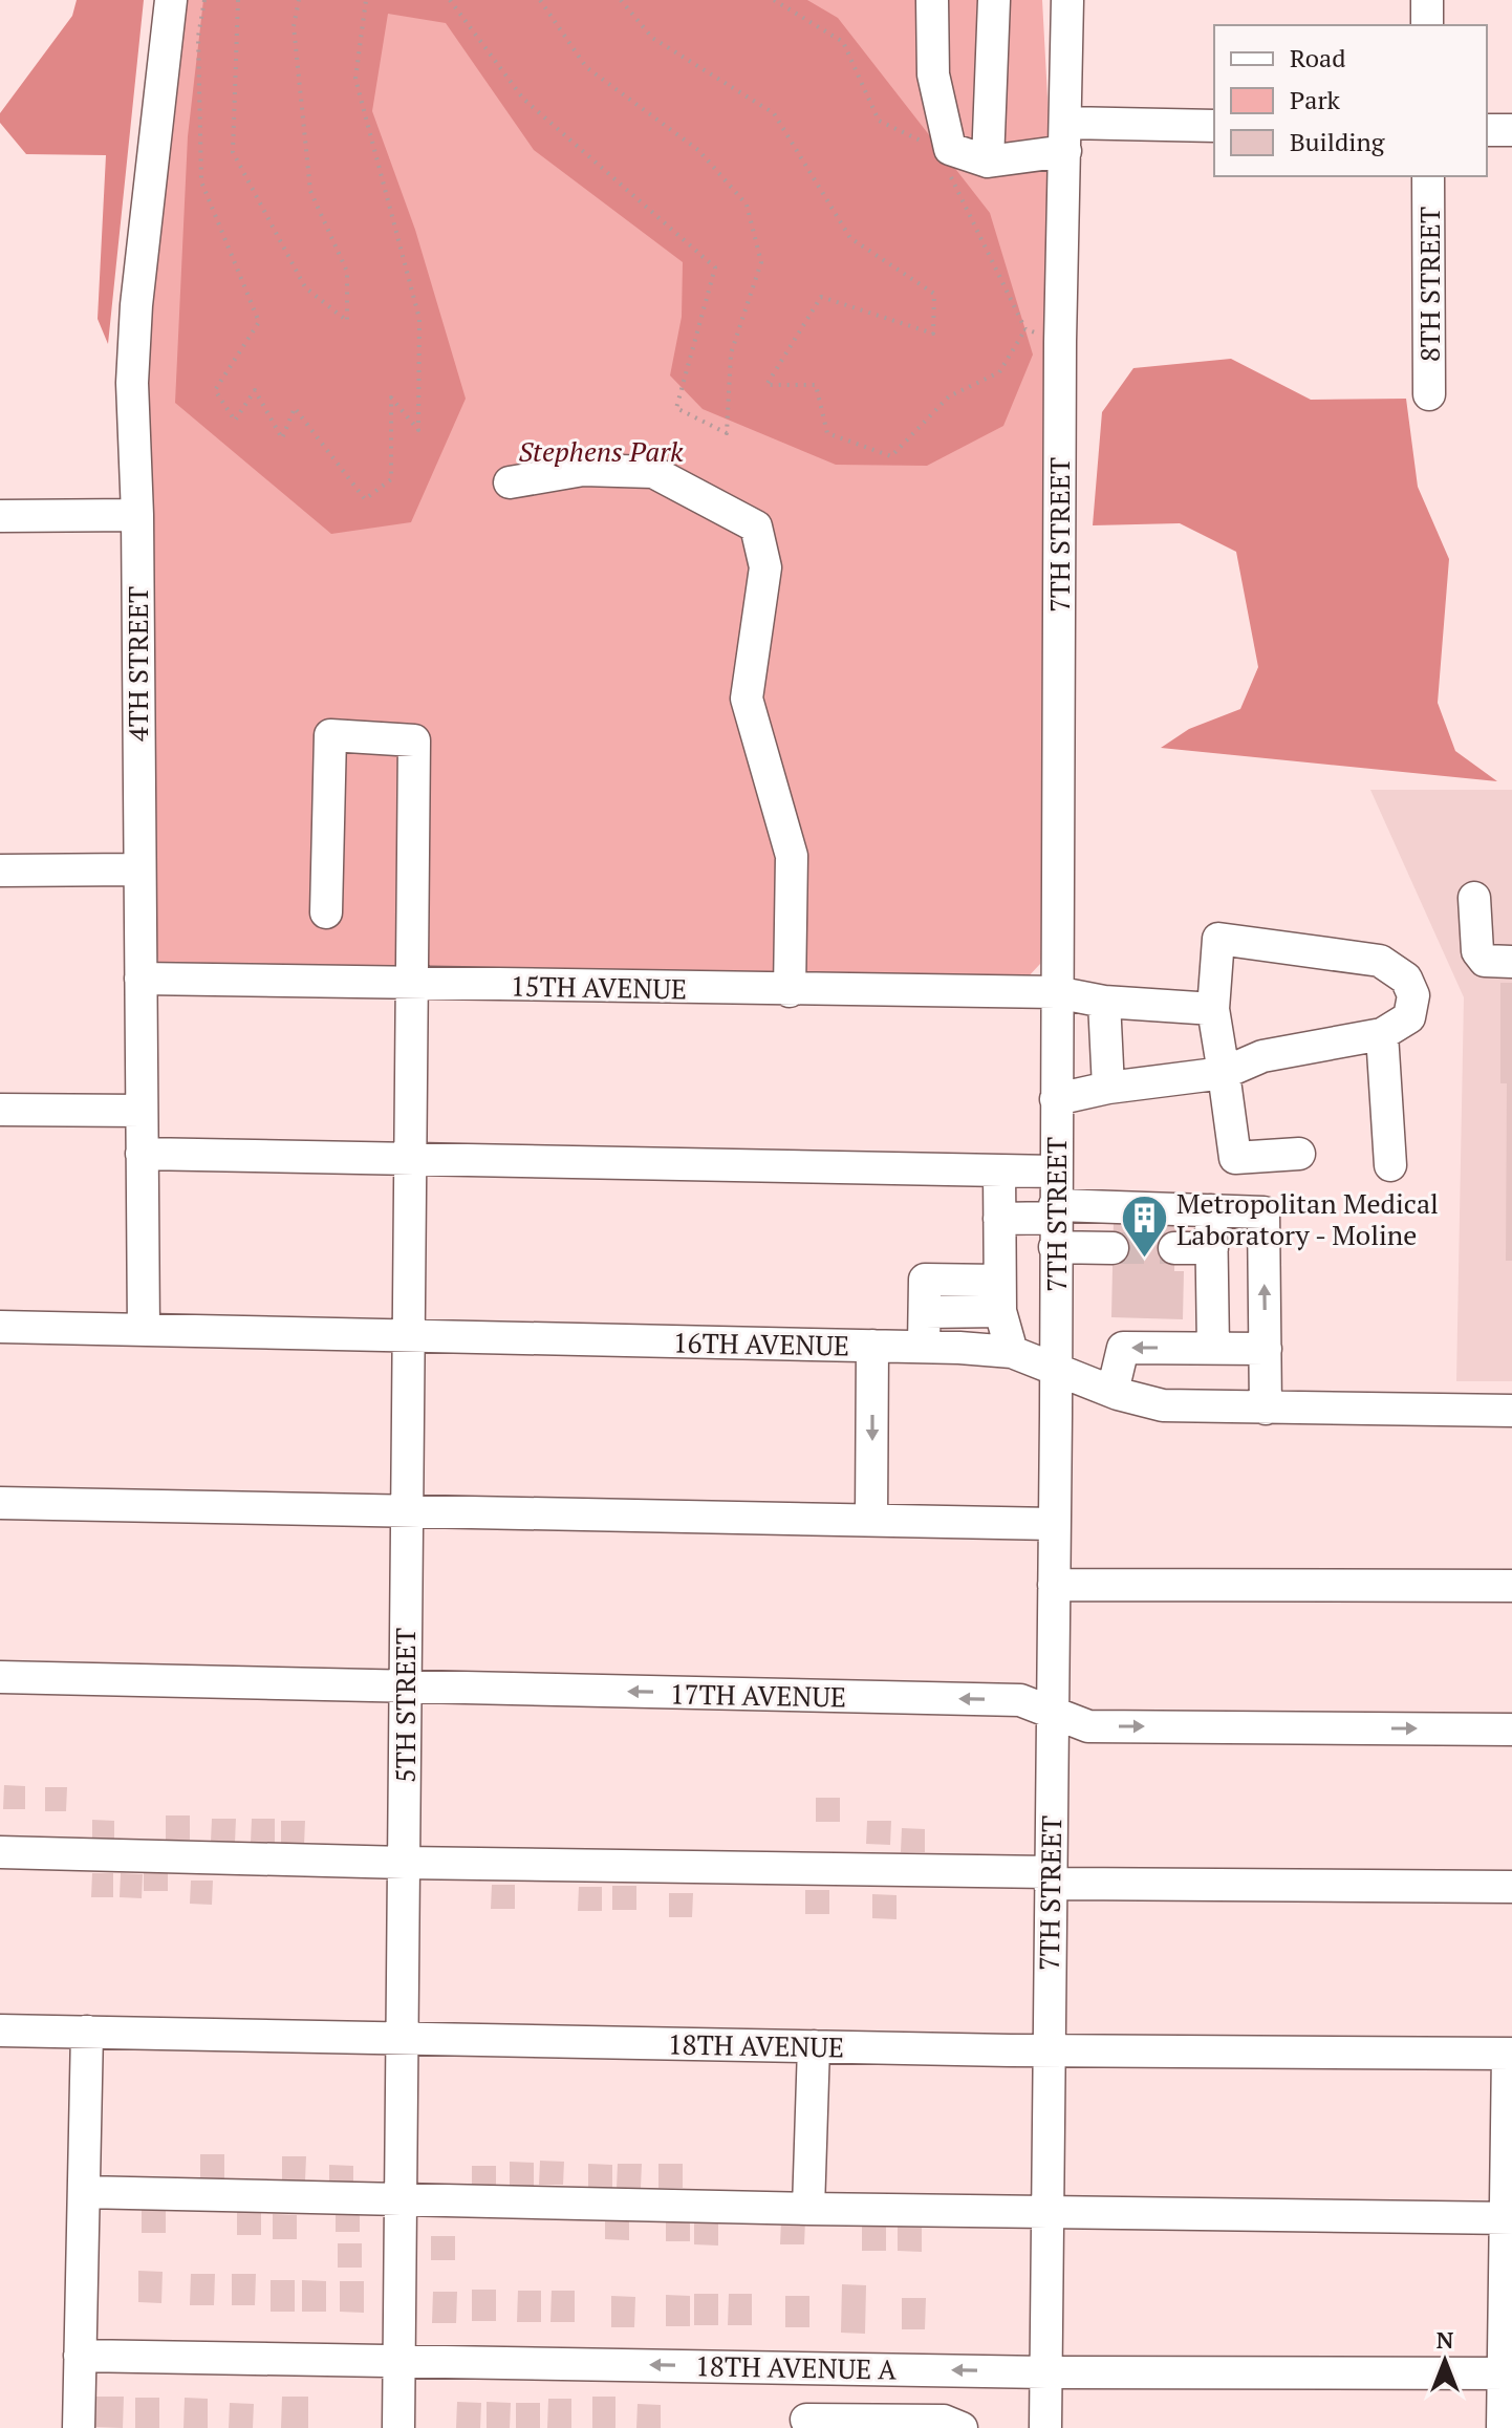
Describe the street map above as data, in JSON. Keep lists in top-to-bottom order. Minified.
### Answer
{"streets":{"street":["8TH STREET","7TH STREET","4TH STREET","15TH AVENUE","16TH AVENUE","17TH AVENUE","5TH STREET","18TH AVENUE","18TH AVENUE A"]},"crossings":[["7TH STREET","15TH AVENUE"],["7TH STREET","16TH AVENUE"],["7TH STREET","17TH AVENUE"],["7TH STREET","18TH AVENUE"],["7TH STREET","18TH AVENUE A"],["4TH STREET","15TH AVENUE"],["4TH STREET","16TH AVENUE"],["15TH AVENUE","5TH STREET"],["16TH AVENUE","5TH STREET"],["17TH AVENUE","5TH STREET"],["5TH STREET","18TH AVENUE"],["5TH STREET","18TH AVENUE A"]],"parks":["Stephens Park"],"places":{"building":["Metropolitan Medical Laboratory - Moline"]},"legend":["Road","Park","Building"],"north":"top"}
